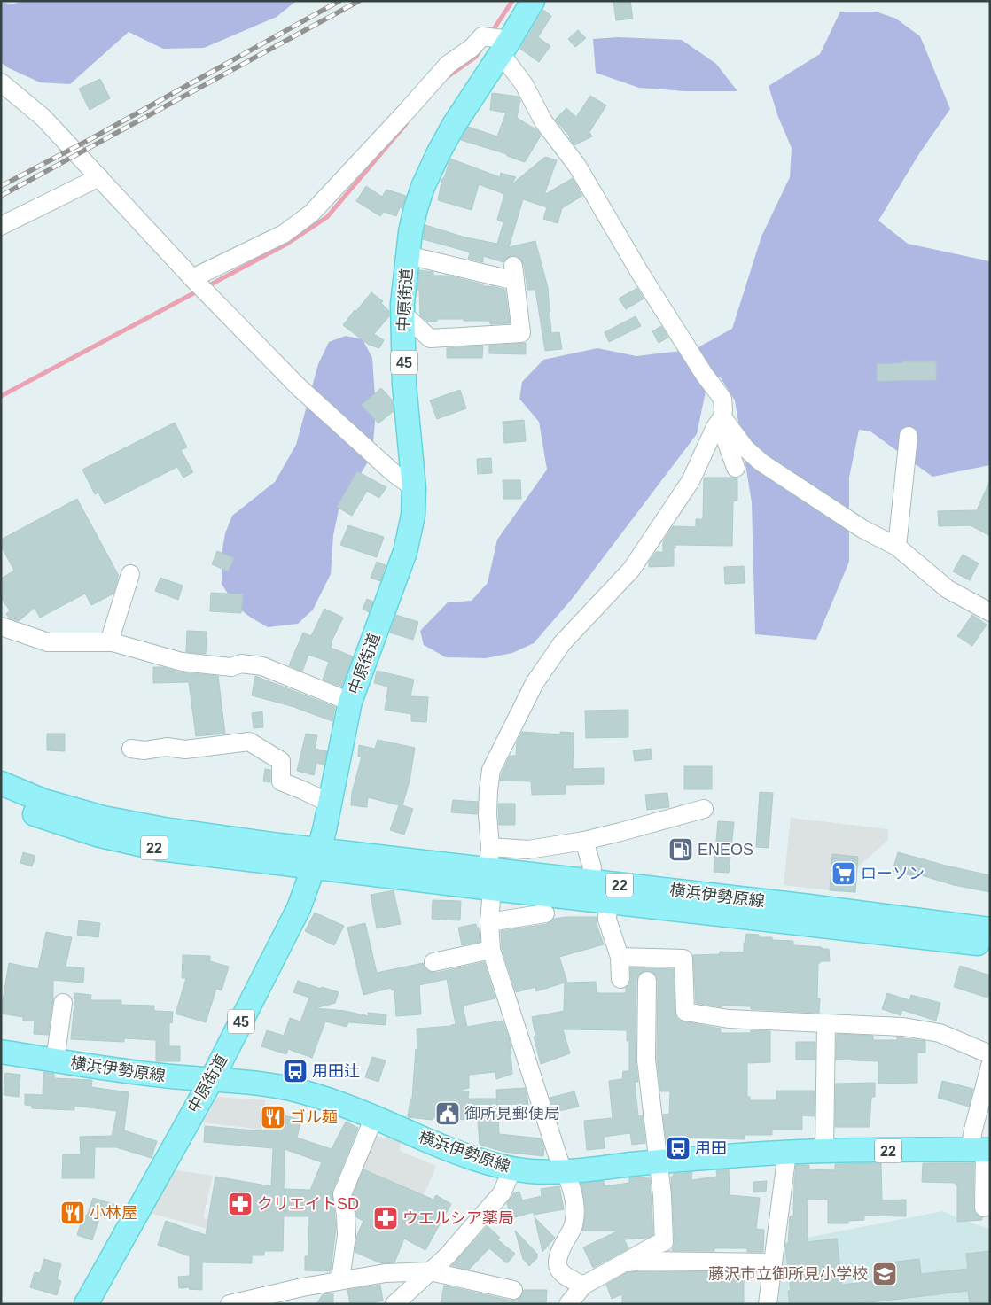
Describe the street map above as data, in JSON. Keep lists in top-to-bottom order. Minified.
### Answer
{"streets":{"main road":["中原街道","45","22","横浜伊勢原線"]},"crossings":[["中原街道","横浜伊勢原線"]],"places":{"fuel station":["ENEOS"],"supermarket":["ローソン"],"bus stop":["用田辻","用田"],"public building":["御所見郵便局"],"restaurant":["ゴル麺","小林屋"],"pharmacy":["クリエイトSD","ウエルシア薬局"],"school or university":["藤沢市立御所見小学校"]}}
